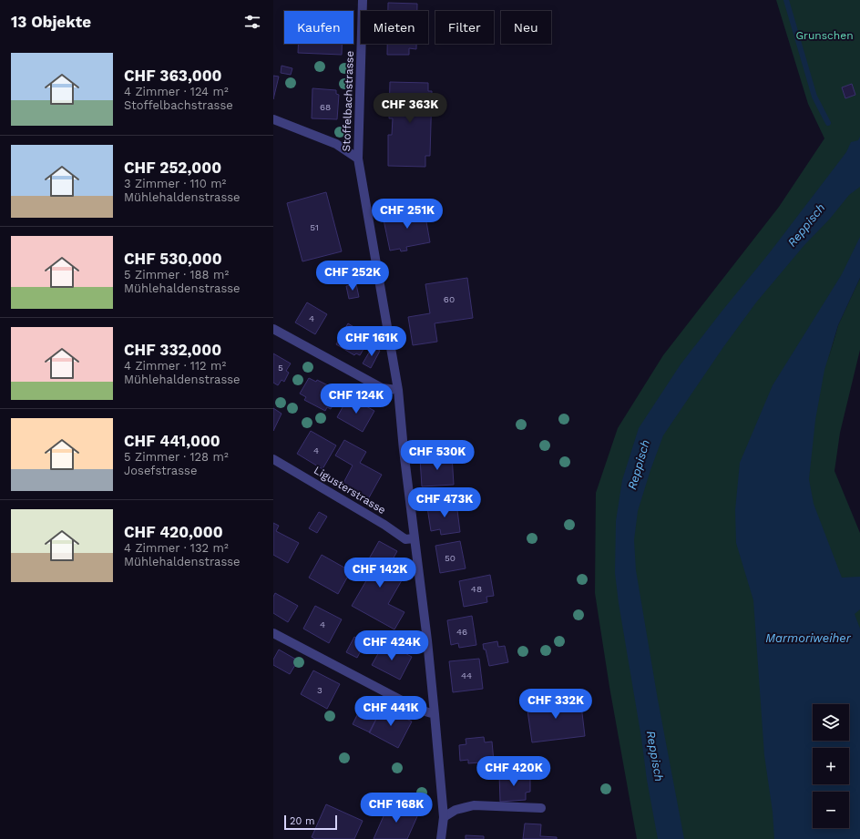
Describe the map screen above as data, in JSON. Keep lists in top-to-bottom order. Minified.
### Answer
{"streets":{"street":["Stoffelbachstrasse","Ligusterstrasse"]},"crossings":[["Stoffelbachstrasse","Ligusterstrasse"]],"water":["Reppisch","Marmoriweiher"],"parks":["Grunschen"],"house_numbers":["68","51","60","4","5","4","50","48","4","46","44","3"],"scale_bar":"20 m","page":{"heading":"13 Objekte","chip":["Kaufen","Mieten","Filter","Neu"],"list":[{"name":"CHF 363,000","note":"4 Zimmer · 124 m² · Stoffelbachstrasse"},{"name":"CHF 252,000","note":"3 Zimmer · 110 m² · Mühlehaldenstrasse"},{"name":"CHF 530,000","note":"5 Zimmer · 188 m² · Mühlehaldenstrasse"},{"name":"CHF 332,000","note":"4 Zimmer · 112 m² · Mühlehaldenstrasse"},{"name":"CHF 441,000","note":"5 Zimmer · 128 m² · Josefstrasse"},{"name":"CHF 420,000","note":"4 Zimmer · 132 m² · Mühlehaldenstrasse"}],"price":["CHF 363K","CHF 251K","CHF 252K","CHF 161K","CHF 124K","CHF 530K","CHF 473K","CHF 142K","CHF 424K","CHF 332K","CHF 441K","CHF 420K","CHF 168K"],"map_buttons":["+","−"],"scale":"20 m"}}
